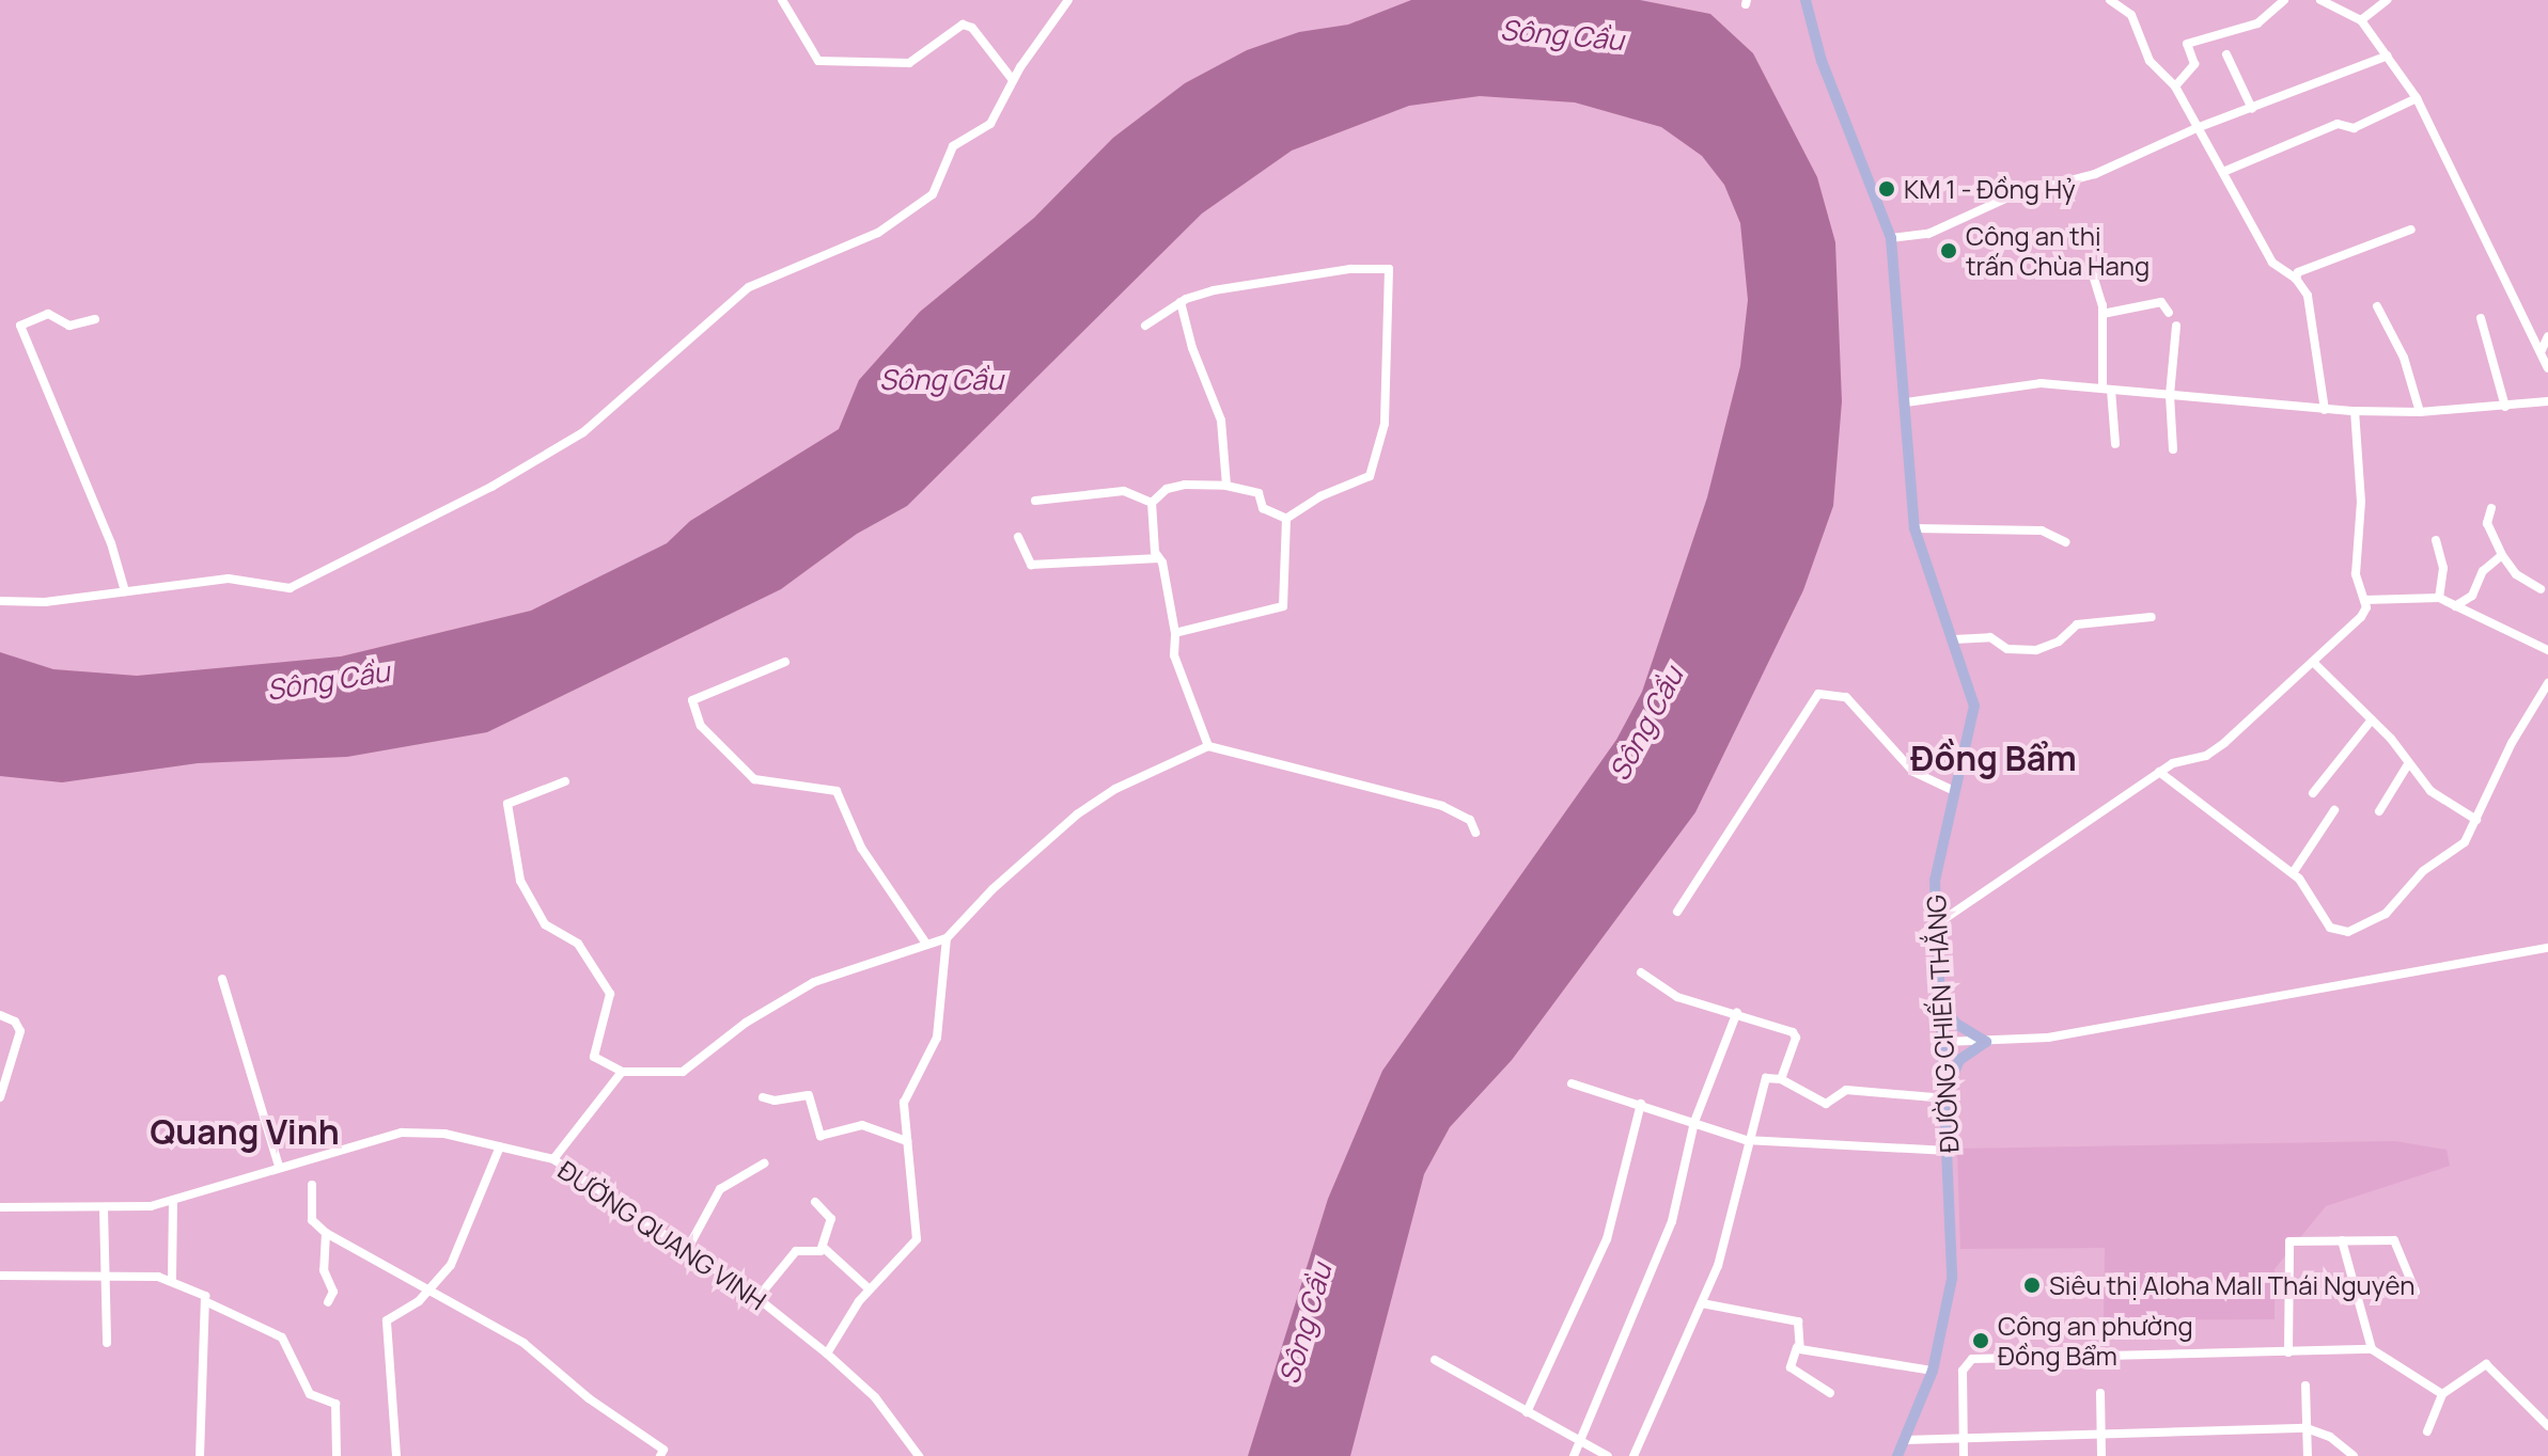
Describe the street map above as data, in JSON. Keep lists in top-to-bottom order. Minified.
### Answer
{"streets":{"main road":["ĐƯỜNG CHIẾN THẮNG"],"street":["ĐƯỜNG QUANG VINH"]},"districts":["Đồng Bẩm","Quang Vinh"],"water":["Sông Cầu"],"places":["KM 1 - Đồng Hỷ","Công an thị trấn Chùa Hang","Siêu thị Aloha Mall Thái Nguyên","Công an phường Đồng Bẩm"]}
